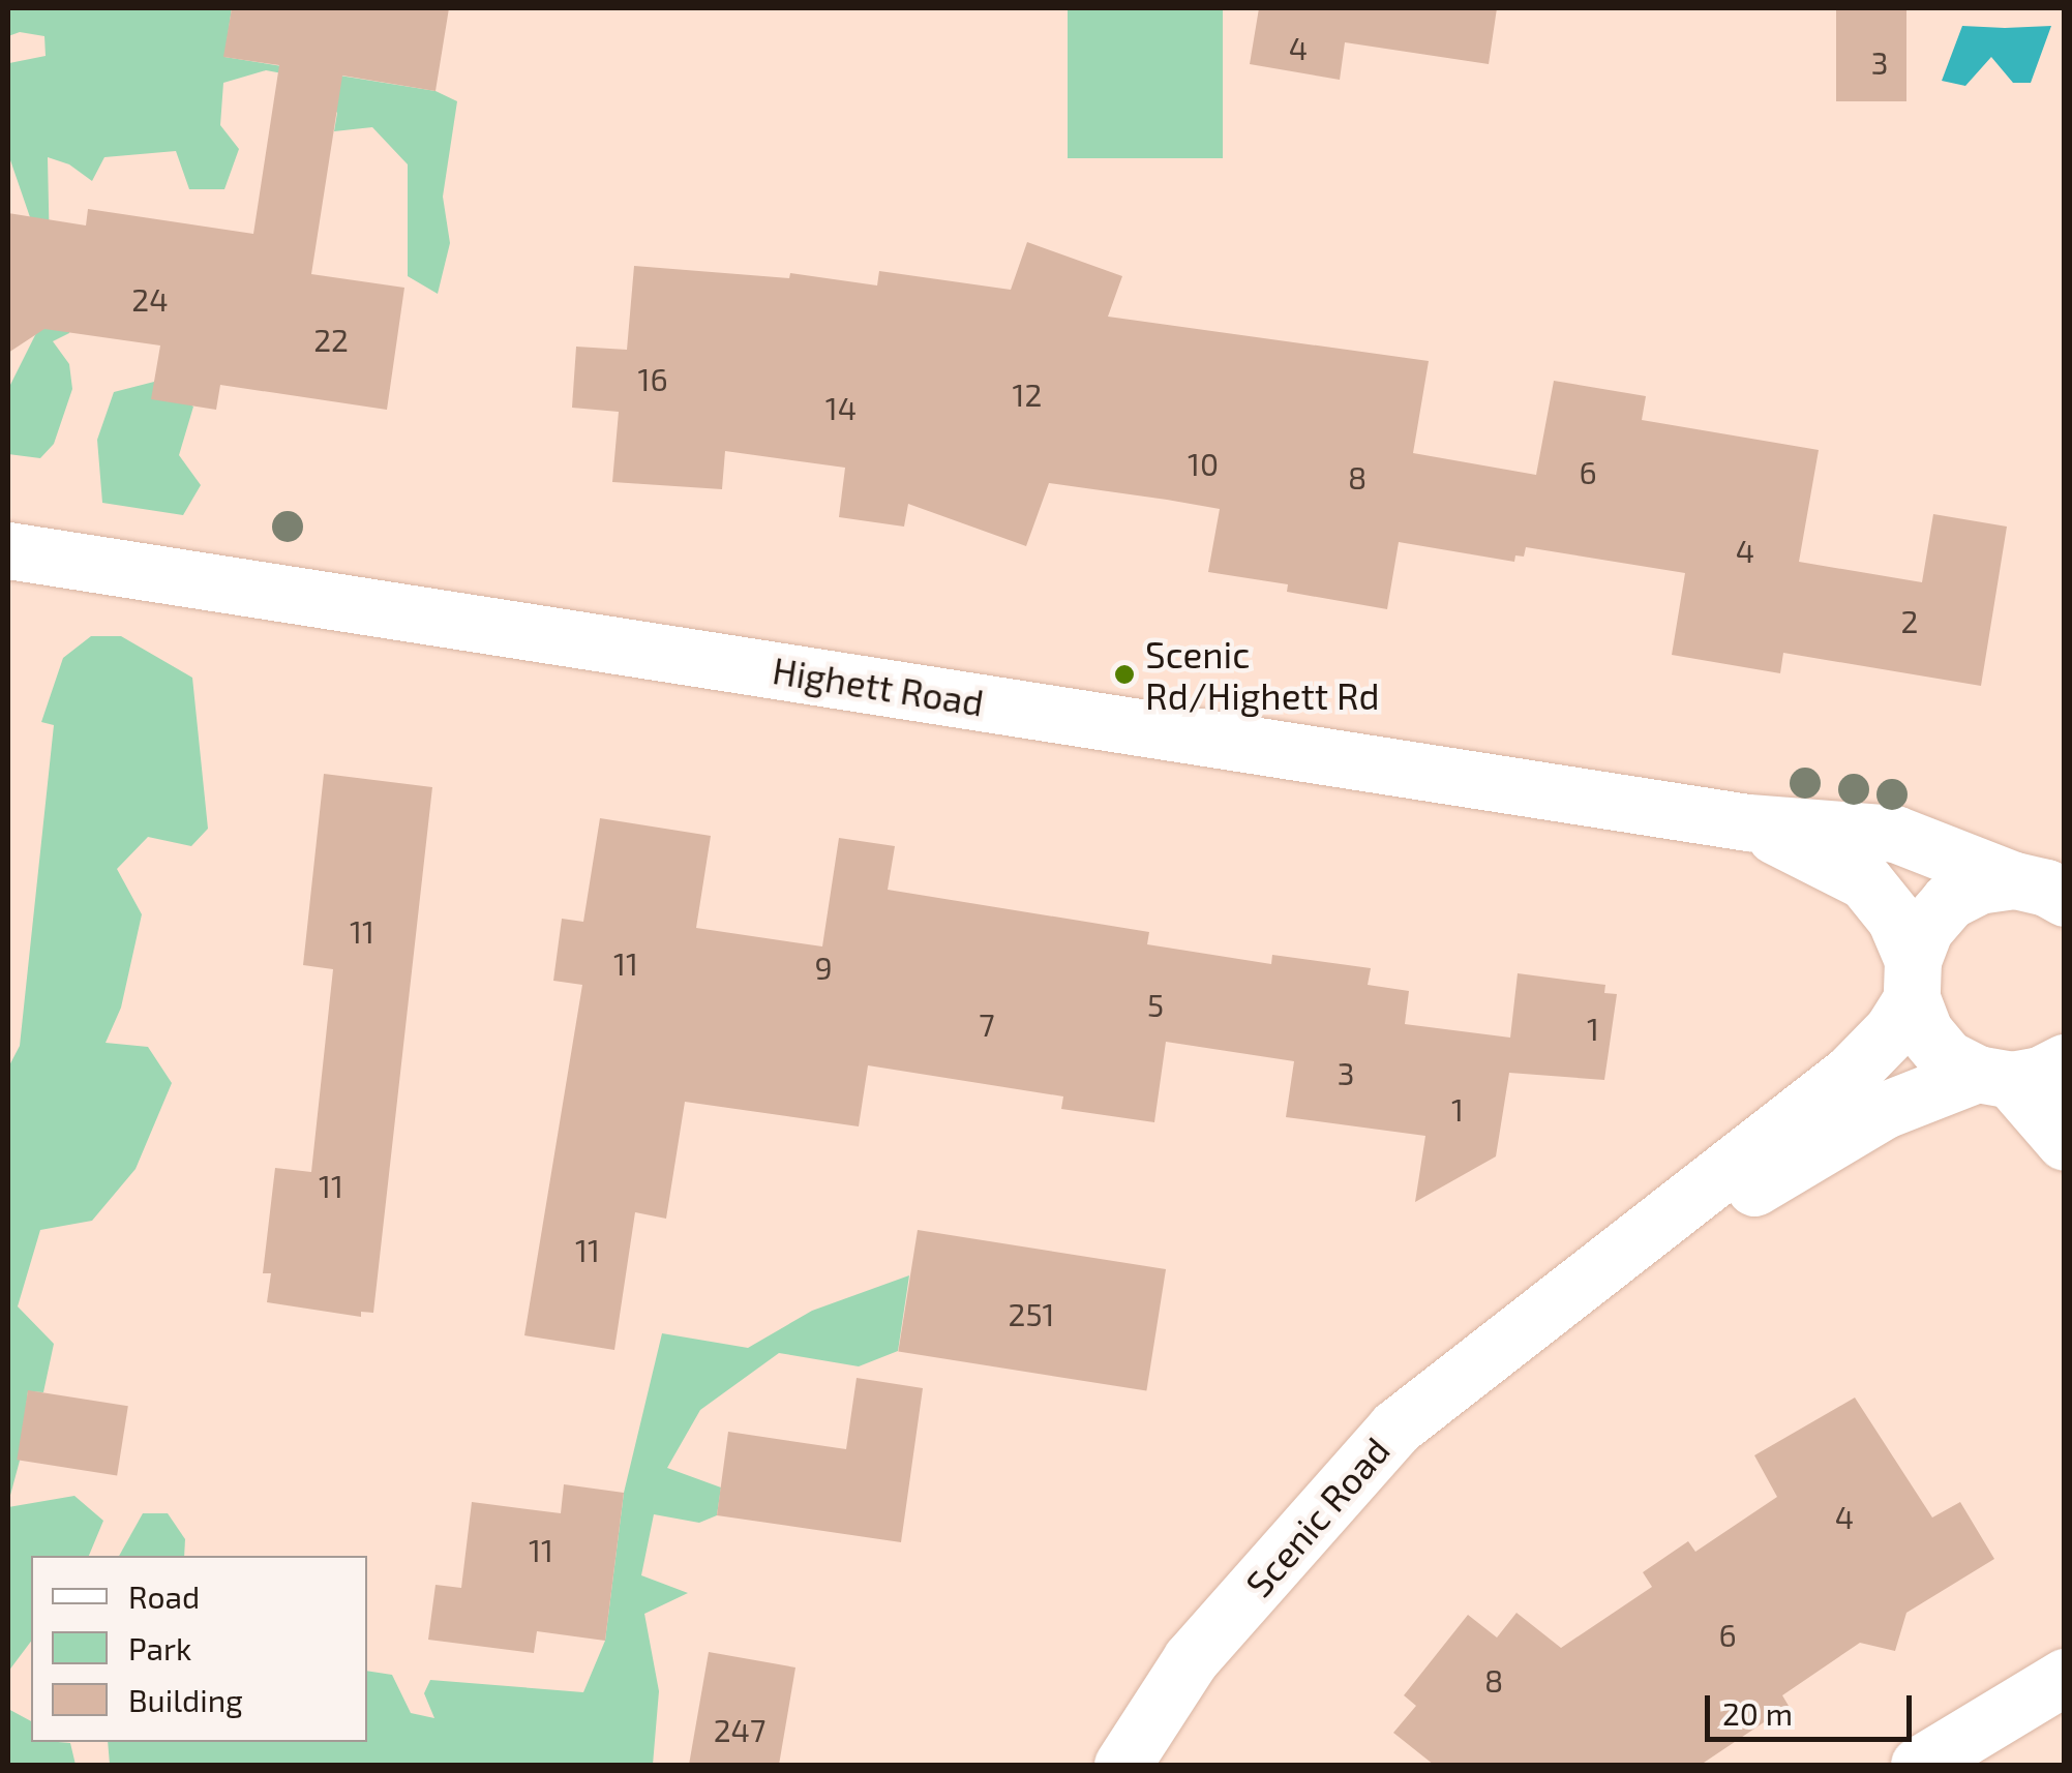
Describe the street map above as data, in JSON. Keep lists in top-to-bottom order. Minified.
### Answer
{"streets":{"street":["Highett Road","Scenic Road"]},"crossings":[["Highett Road","Scenic Road"]],"places":["Scenic Rd/Highett Rd"],"house_numbers":["4","3","24","22","16","12","14","10","6","8","4","2","11","11","9","5","7","1","3","1","11","11","251","4","11","6","8","247"],"legend":["Road","Park","Building"],"scale_bar":"20 m"}
